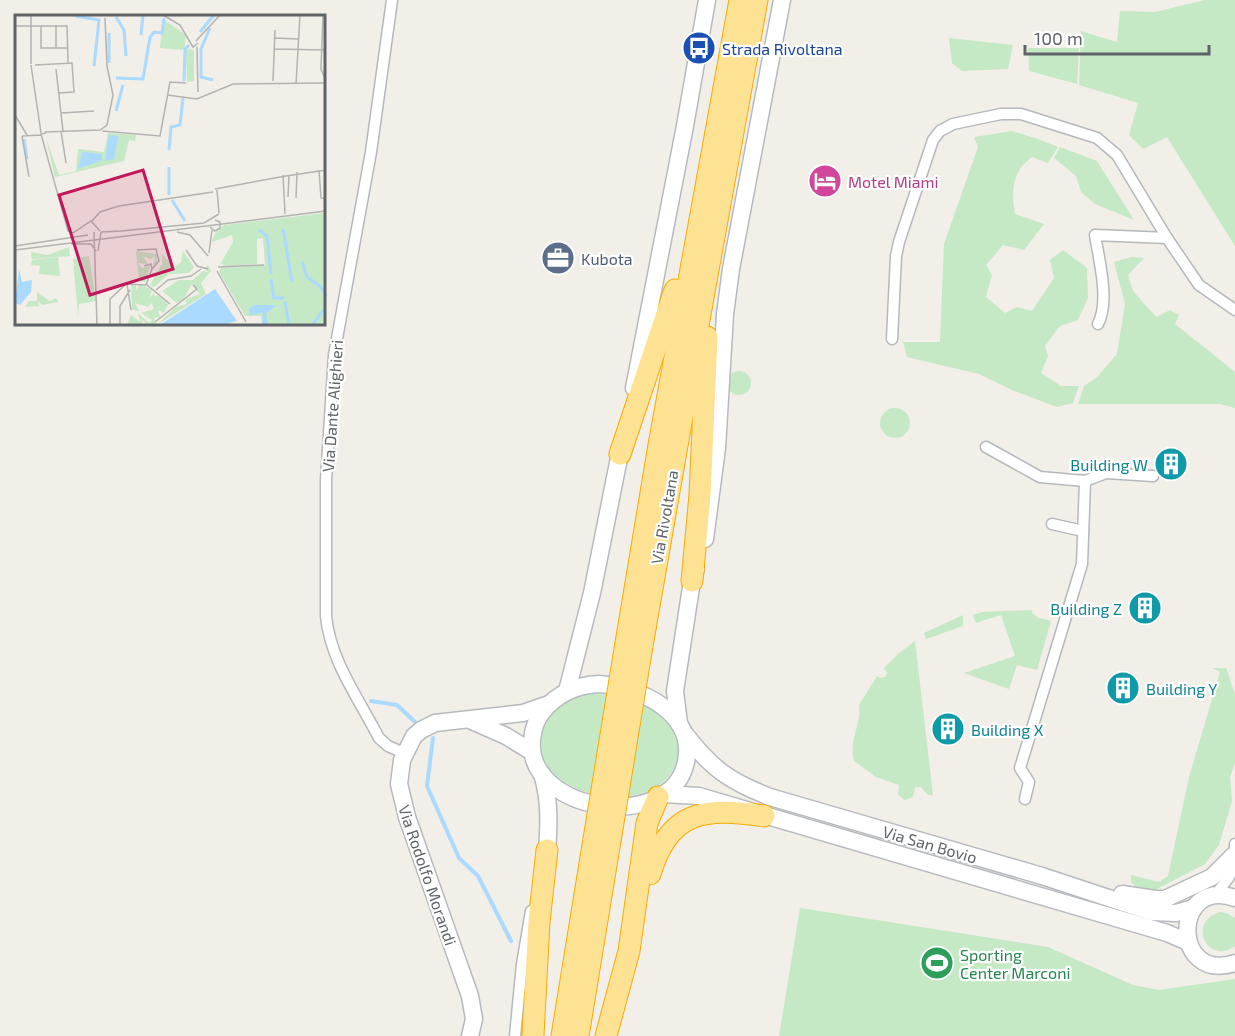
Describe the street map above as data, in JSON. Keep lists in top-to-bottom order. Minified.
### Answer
{"streets":{"highway":["Via Rivoltana"],"main road":["Via San Bovio","Via Rodolfo Morandi"],"street":["Via Dante Alighieri"]},"crossings":[["Via Dante Alighieri","Via Rodolfo Morandi"],["Via San Bovio","Via Rodolfo Morandi"]],"places":{"bus stop":["Strada Rivoltana"],"hotel":["Motel Miami"],"office":["Kubota"],"building":["Building W","Building Z","Building Y","Building X"],"sports":["Sporting Center Marconi"]},"scale_bar":"100 m"}
